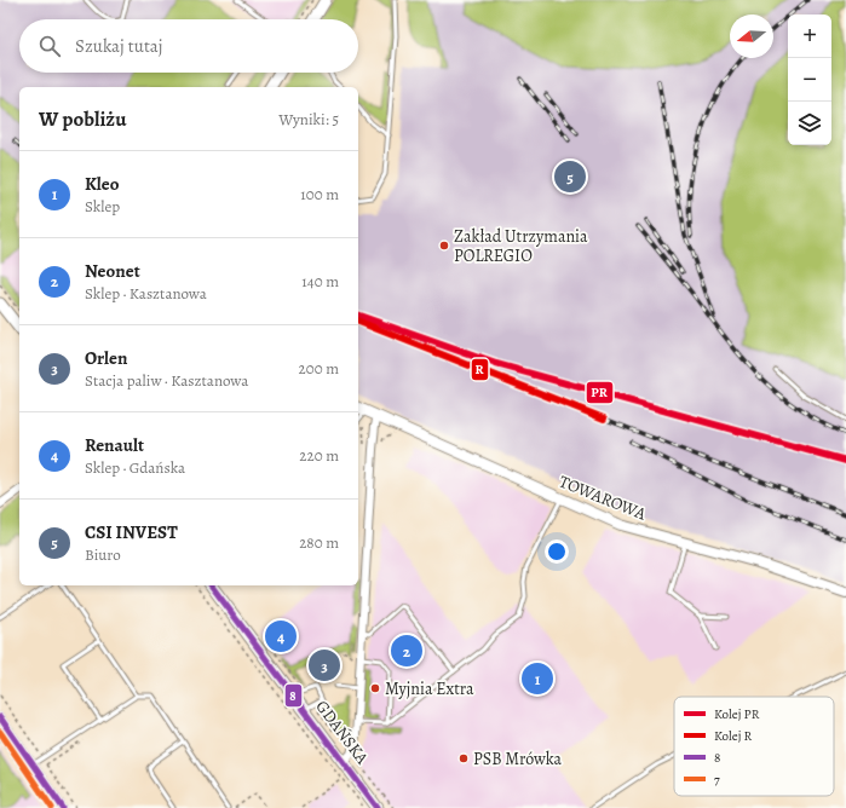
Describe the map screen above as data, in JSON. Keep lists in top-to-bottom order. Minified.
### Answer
{"streets":{"main road":["GDAŃSKA"],"street":["TOWAROWA"]},"places":["Zakład Utrzymania POLREGIO","Myjnia Extra","PSB Mrówka"],"lines":["rail line PR","rail line R","transit line 8","transit line 7"],"legend":["Kolej PR","Kolej R","8","7"],"north":"left","page":{"map_buttons":["+","−"],"search":"Szukaj tutaj","heading":["W pobliżu","Wyniki: 5"],"list":[{"mark":"1","name":"Kleo","note":"Sklep","value":"100 m"},{"mark":"2","name":"Neonet","note":"Sklep · Kasztanowa","value":"140 m"},{"mark":"3","name":"Orlen","note":"Stacja paliw · Kasztanowa","value":"200 m"},{"mark":"4","name":"Renault","note":"Sklep · Gdańska","value":"220 m"},{"mark":"5","name":"CSI INVEST","note":"Biuro","value":"280 m"}],"pins":["5","4","2","3","1"]}}
